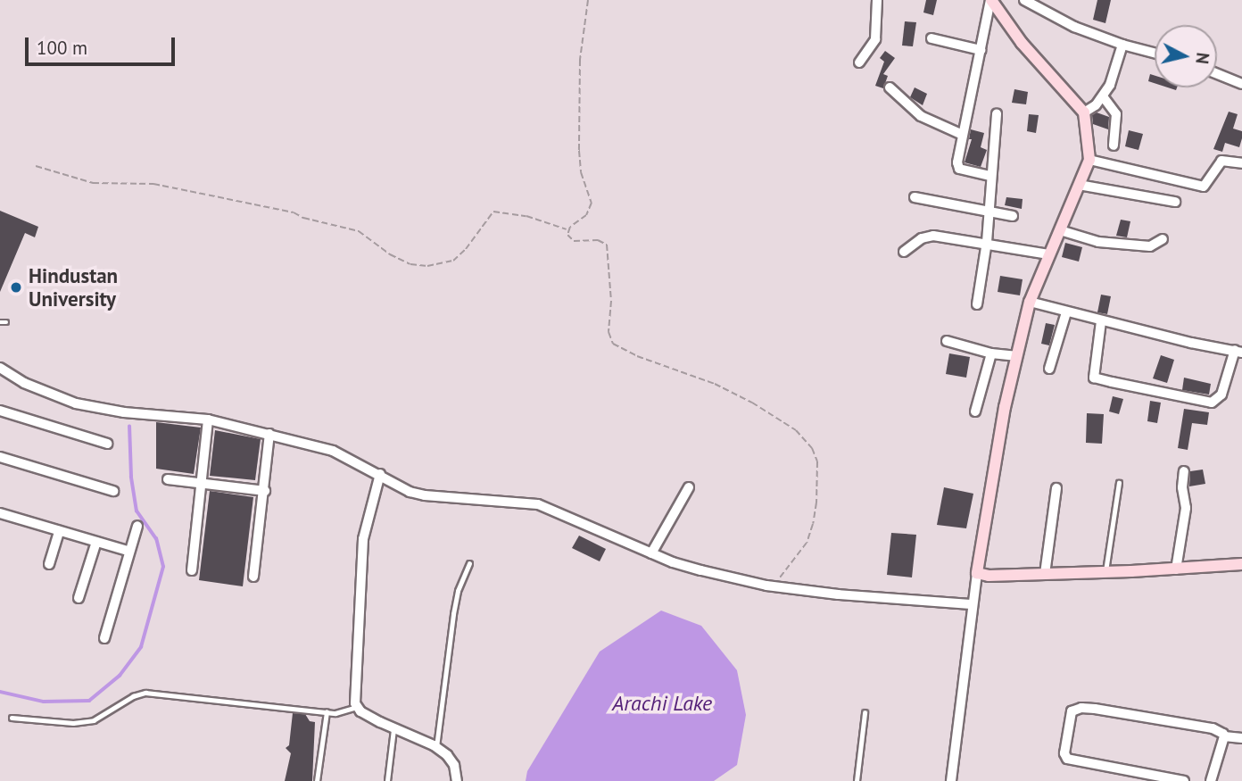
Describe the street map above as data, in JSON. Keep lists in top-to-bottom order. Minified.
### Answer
{"water":["Arachi Lake"],"places":["Hindustan University"],"scale_bar":"100 m","north":"right"}
